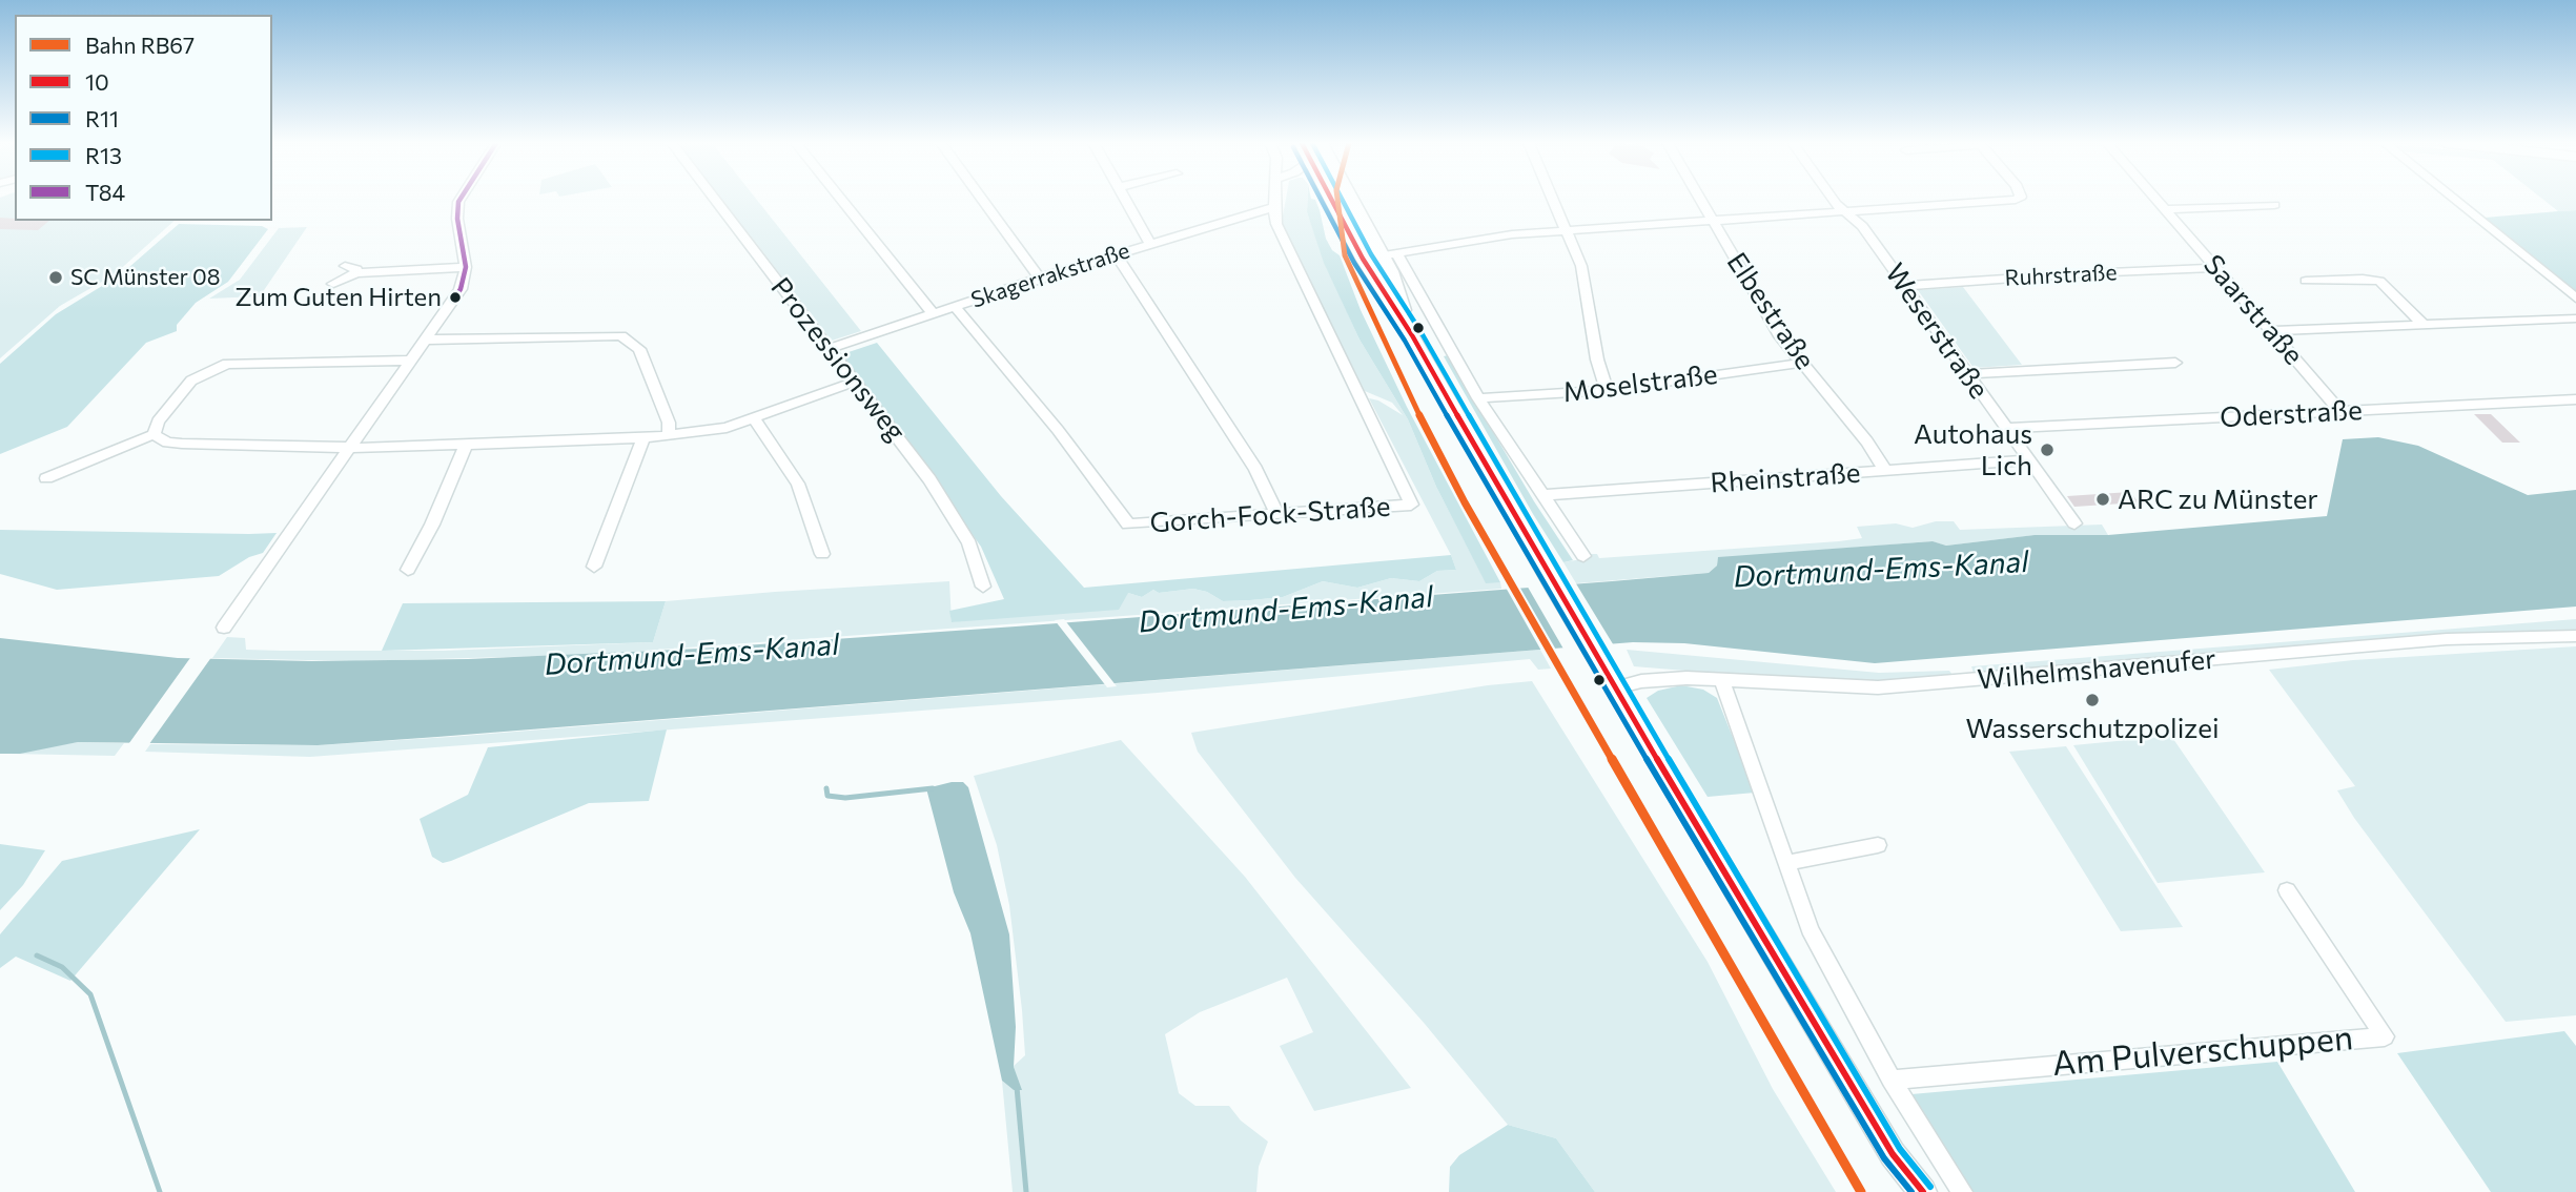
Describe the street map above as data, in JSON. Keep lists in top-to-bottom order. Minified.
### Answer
{"streets":{"street":["Skagerrakstraße","Ruhrstraße","Saarstraße","Elbestraße","Weserstraße","Prozessionsweg","Moselstraße","Oderstraße","Rheinstraße","Gorch-Fock-Straße","Wilhelmshavenufer","Am Pulverschuppen"]},"crossings":[["Skagerrakstraße","Prozessionsweg"],["Skagerrakstraße","Gorch-Fock-Straße"],["Ruhrstraße","Saarstraße"],["Ruhrstraße","Weserstraße"],["Saarstraße","Oderstraße"],["Elbestraße","Moselstraße"],["Elbestraße","Rheinstraße"],["Weserstraße","Oderstraße"],["Weserstraße","Rheinstraße"]],"water":["Dortmund-Ems-Kanal"],"places":["SC Münster 08","Zum Guten Hirten","Autohaus Lich","ARC zu Münster","Wasserschutzpolizei"],"lines":["rail line RB67","transit line 10","transit line R11","transit line R13","transit line T84"],"legend":["Bahn RB67","10","R11","R13","T84"]}
